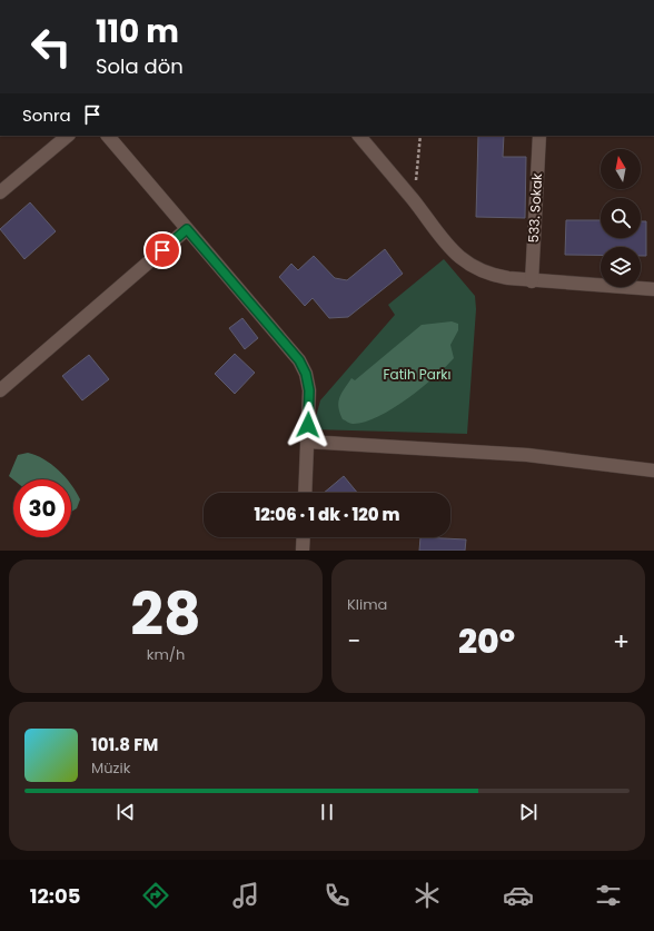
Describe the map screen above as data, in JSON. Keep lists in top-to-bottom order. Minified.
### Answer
{"streets":{"street":["533. Sokak"]},"parks":["Fatih Parkı"],"north":"top","page":{"turn":["110 m","Sola dön"],"then":"Sonra","limit":"30","trip":"12:06 · 1 dk · 120 m","tile":[["28","km/h"],"Klima"],"heat":["−","20°","+"],"song":["101.8 FM","Müzik"],"tabs":"12:05"}}
